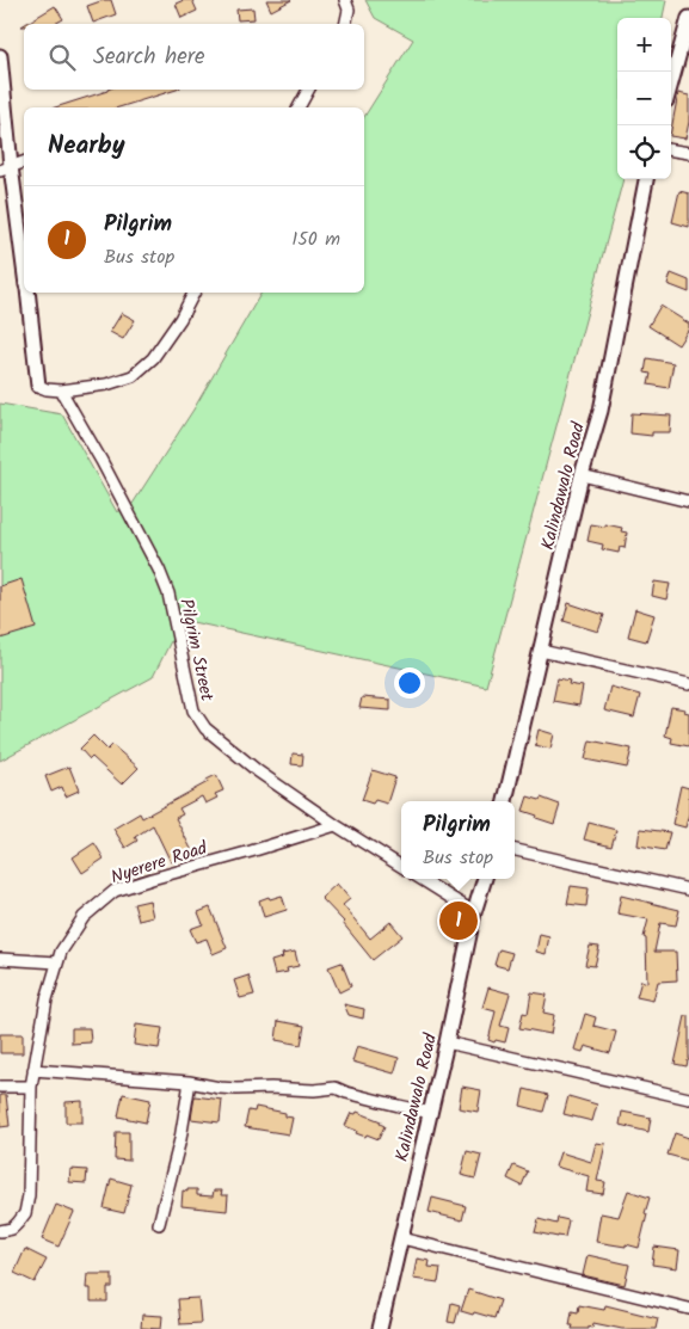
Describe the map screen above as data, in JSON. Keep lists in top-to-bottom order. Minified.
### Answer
{"streets":{"street":["Kalindawalo Road","Pilgrim Street","Nyerere Road"]},"crossings":[["Pilgrim Street","Nyerere Road"]],"page":{"map_buttons":["+","−"],"search":"Search here","heading":"Nearby","list":[{"mark":"1","name":"Pilgrim","note":"Bus stop","value":"150 m"}],"popup":["Pilgrim","Bus stop"],"pins":"1"}}
